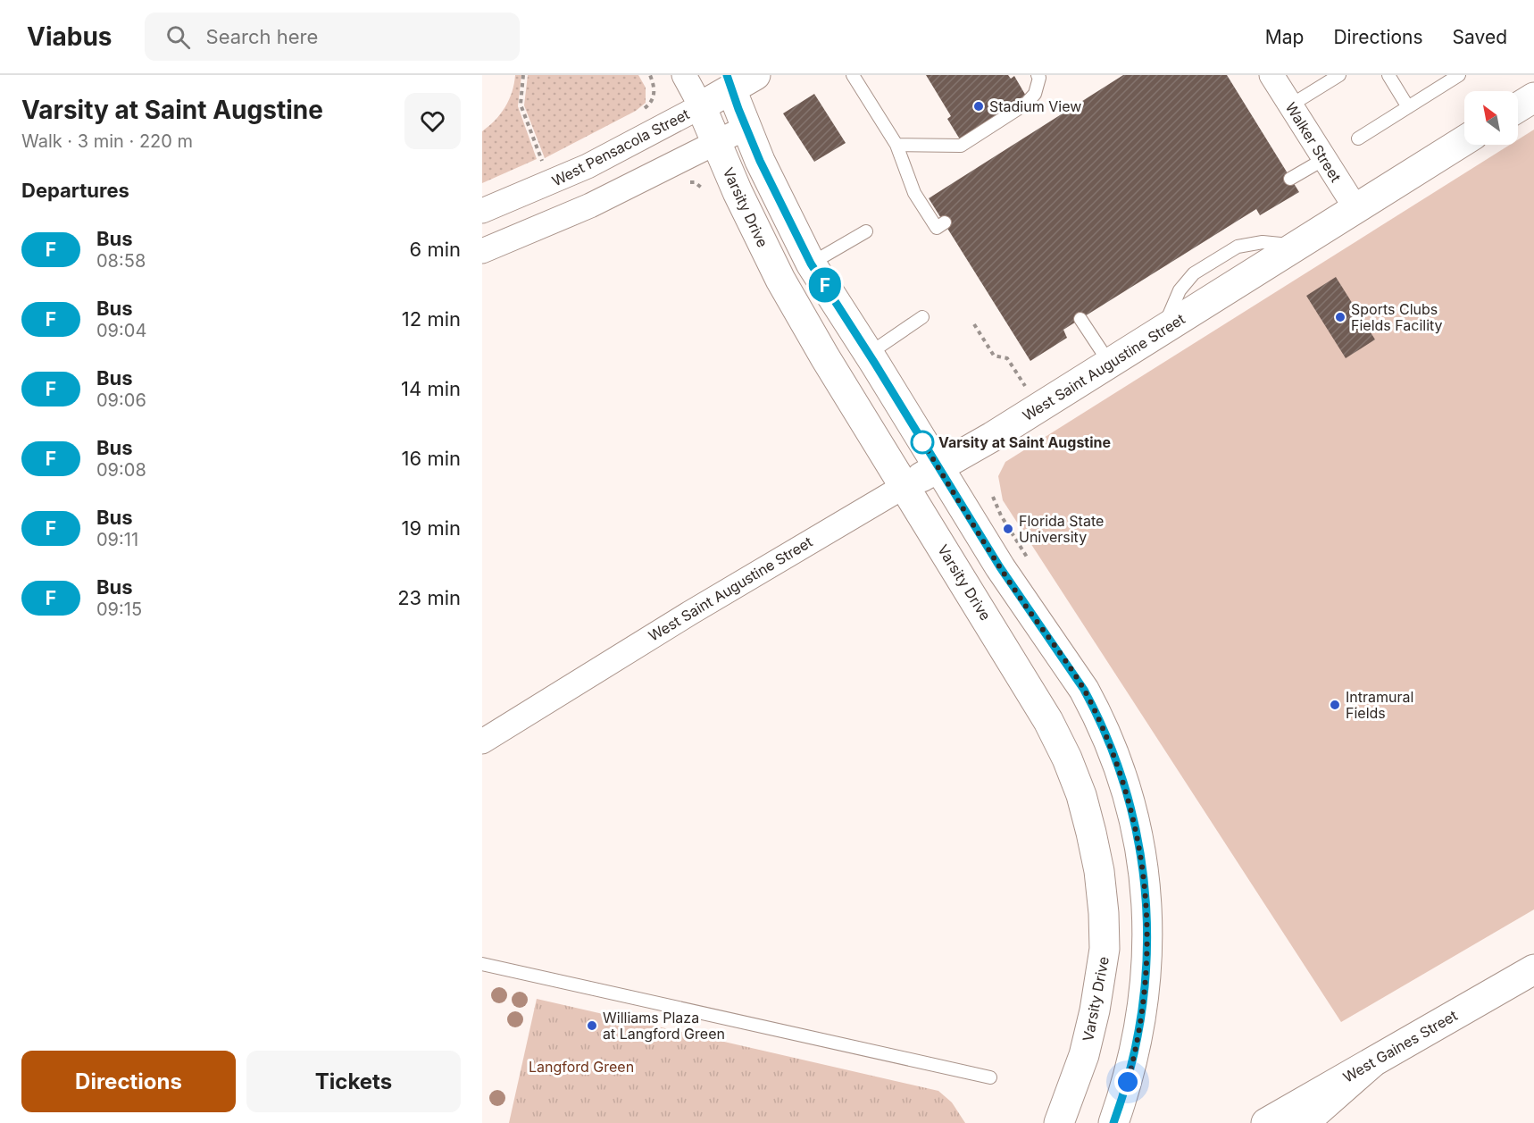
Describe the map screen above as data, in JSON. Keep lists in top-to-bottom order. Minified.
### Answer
{"streets":{"main road":["West Pensacola Street","Varsity Drive","West Saint Augustine Street","West Gaines Street"],"street":["Walker Street"]},"crossings":[["Walker Street","West Saint Augustine Street"],["West Pensacola Street","Varsity Drive"],["Varsity Drive","West Saint Augustine Street"]],"parks":["Langford Green"],"places":["Stadium View","Sports Clubs Fields Facility","Varsity at Saint Augstine","Florida State University","Intramural Fields","Williams Plaza at Langford Green"],"lines":["bus line F"],"north":"top left","page":{"header":"Viabus","search":"Search here","nav":["Map","Directions","Saved"],"heading":[["Varsity at Saint Augstine","Walk · 3 min · 220 m"],"Departures"],"on_map":"F","list":[{"mark":"F","name":"Bus","note":"08:58","value":"6 min"},{"mark":"F","name":"Bus","note":"09:04","value":"12 min"},{"mark":"F","name":"Bus","note":"09:06","value":"14 min"},{"mark":"F","name":"Bus","note":"09:08","value":"16 min"},{"mark":"F","name":"Bus","note":"09:11","value":"19 min"},{"mark":"F","name":"Bus","note":"09:15","value":"23 min"}],"buttons":["Directions","Tickets"]}}
